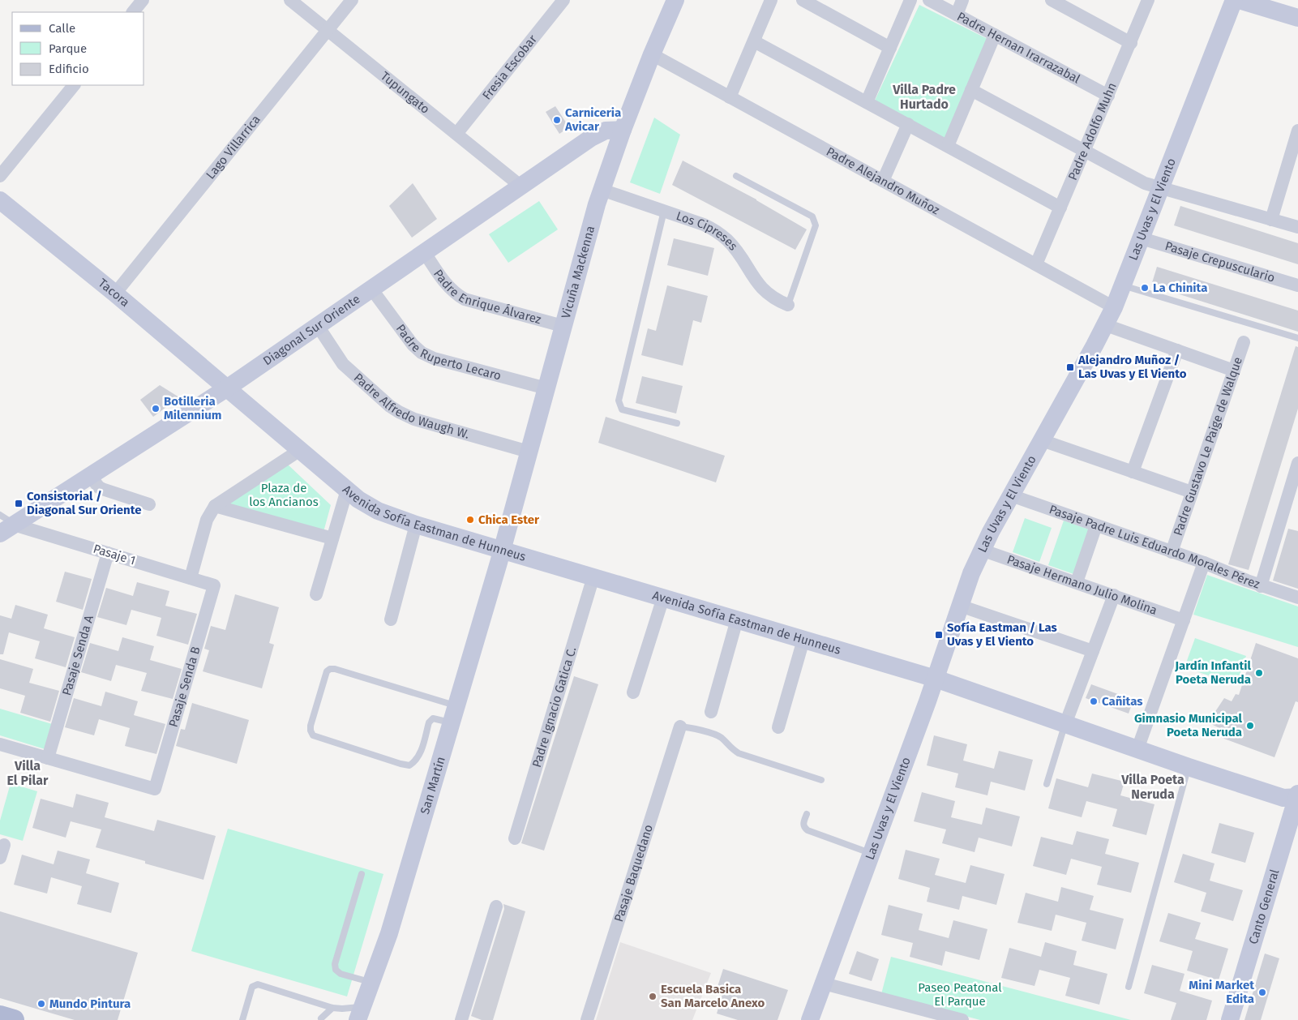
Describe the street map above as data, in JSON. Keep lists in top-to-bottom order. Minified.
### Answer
{"streets":{"street":["Padre Hernan Irarrazabal","Fresia Escobar","Tupungato","Padre Adolfo Muhn","Lago Villarrica","Padre Alejandro Muñoz","Las Uvas y El Viento","Los Cipreses","Pasaje Crepusculario","Vicuña Mackenna","Tacora","Padre Enrique Álvarez","Diagonal Sur Oriente","Padre Ruperto Lecaro","Padre Alfredo Waugh W.","Padre Gustavo Le Paige de Walque","Avenida Sofía Eastman de Hunneus","Pasaje Padre Luis Eduardo Morales Pérez","Pasaje 1","Pasaje Hermano Julio Molina","Pasaje Senda A","Pasaje Senda B","Padre Ignacio Gatica C.","San Martín","Pasaje Baquedano","Canto General"]},"crossings":[["Padre Hernan Irarrazabal","Padre Adolfo Muhn"],["Fresia Escobar","Tupungato"],["Tupungato","Lago Villarrica"],["Tupungato","Diagonal Sur Oriente"],["Padre Adolfo Muhn","Padre Alejandro Muñoz"],["Lago Villarrica","Tacora"],["Padre Alejandro Muñoz","Las Uvas y El Viento"],["Padre Alejandro Muñoz","Vicuña Mackenna"],["Las Uvas y El Viento","Pasaje Crepusculario"],["Las Uvas y El Viento","Avenida Sofía Eastman de Hunneus"],["Las Uvas y El Viento","Pasaje Padre Luis Eduardo Morales Pérez"],["Las Uvas y El Viento","Pasaje Hermano Julio Molina"],["Los Cipreses","Vicuña Mackenna"],["Vicuña Mackenna","Padre Enrique Álvarez"],["Vicuña Mackenna","Diagonal Sur Oriente"],["Vicuña Mackenna","Padre Ruperto Lecaro"],["Vicuña Mackenna","Padre Alfredo Waugh W."],["Vicuña Mackenna","Avenida Sofía Eastman de Hunneus"],["Vicuña Mackenna","San Martín"],["Tacora","Diagonal Sur Oriente"],["Tacora","Avenida Sofía Eastman de Hunneus"],["Padre Enrique Álvarez","Diagonal Sur Oriente"],["Diagonal Sur Oriente","Padre Ruperto Lecaro"],["Diagonal Sur Oriente","Padre Alfredo Waugh W."],["Diagonal Sur Oriente","Avenida Sofía Eastman de Hunneus"],["Diagonal Sur Oriente","Pasaje 1"],["Padre Gustavo Le Paige de Walque","Pasaje Padre Luis Eduardo Morales Pérez"],["Avenida Sofía Eastman de Hunneus","Padre Ignacio Gatica C."],["Avenida Sofía Eastman de Hunneus","San Martín"],["Avenida Sofía Eastman de Hunneus","Canto General"],["Pasaje 1","Pasaje Senda A"],["Pasaje 1","Pasaje Senda B"],["Pasaje Senda A","Pasaje Senda B"]],"districts":["Villa Padre Hurtado","Villa El Pilar","Villa Poeta Neruda"],"parks":["Plaza de los Ancianos","Paseo Peatonal El Parque"],"places":{"other":["Carniceria Avicar","La Chinita","Botilleria Milennium","Chica Ester","Jardín Infantil Poeta Neruda","Cañitas","Gimnasio Municipal Poeta Neruda","Mini Market Edita","Escuela Basica San Marcelo Anexo","Mundo Pintura"],"transit":["Alejandro Muñoz / Las Uvas y El Viento","Consistorial / Diagonal Sur Oriente","Sofía Eastman / Las Uvas y El Viento"]},"legend":["Calle","Parque","Edificio"]}
